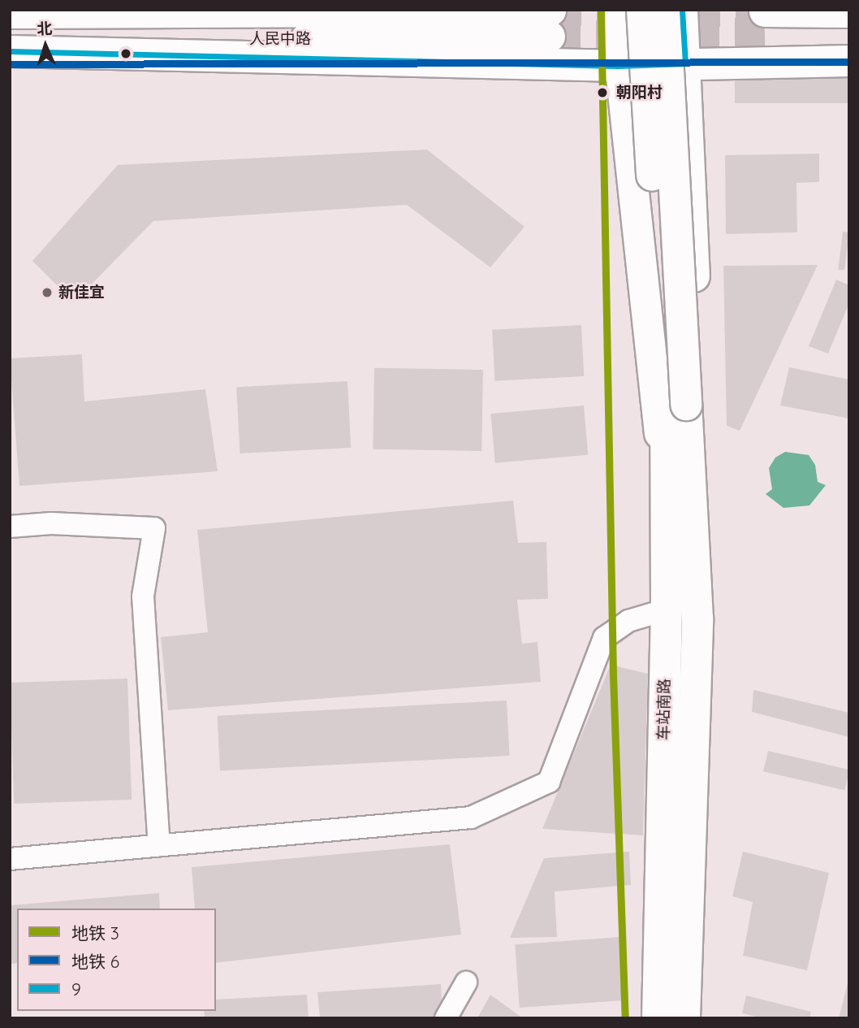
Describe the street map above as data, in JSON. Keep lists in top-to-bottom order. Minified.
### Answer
{"streets":{"main road":["人民中路","车站南路"]},"places":["朝阳村","新佳宜"],"lines":["metro line 3","transit line 9","metro line 6"],"legend":["地铁 3","地铁 6","9"],"north":"top"}
